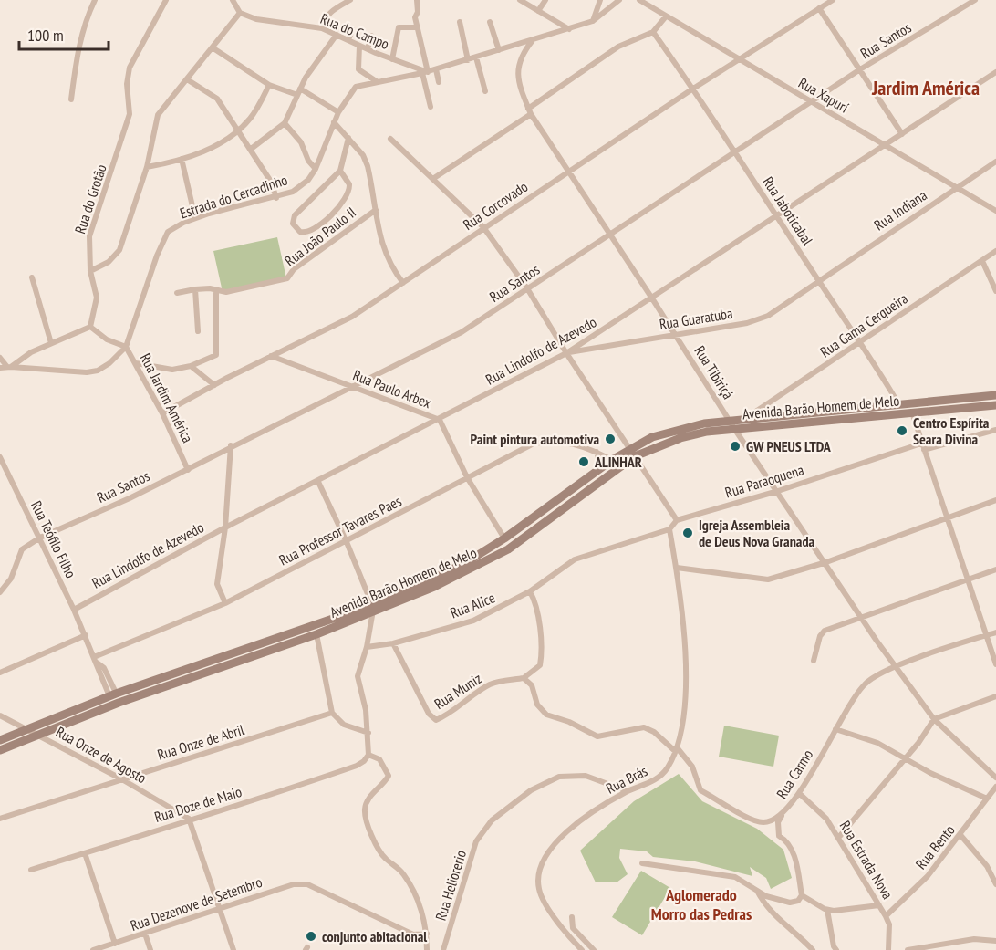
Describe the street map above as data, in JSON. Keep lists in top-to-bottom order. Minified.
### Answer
{"streets":{"main road":["Avenida Barão Homem de Melo"],"street":["Rua do Campo","Rua Santos","Rua Xapurí","Estrada do Cercadinho","Rua do Grotão","Rua Corcovado","Rua Indiana","Rua Jaboticabal","Rua João Paulo II","Rua Guaratuba","Rua Gama Cerqueira","Rua Lindolfo de Azevedo","Rua Tibiriçá","Rua Paulo Arbex","Rua Jardim América","Rua Paraoquena","Rua Professor Tavares Paes","Rua Teófilo Filho","Rua Alice","Rua Muniz","Rua Onze de Abril","Rua Onze de Agosto","Rua Carmo","Rua Brás","Rua Doze de Maio","Rua Bento","Rua Estrada Nova","Rua Heliorerio","Rua Dezenove de Setembro"]},"crossings":[["Rua do Campo","Estrada do Cercadinho"],["Rua Santos","Rua Xapurí"],["Rua Santos","Rua Jaboticabal"],["Rua Santos","Rua Tibiriçá"],["Rua Santos","Rua Paulo Arbex"],["Rua Santos","Rua Jardim América"],["Rua Santos","Rua Teófilo Filho"],["Rua Xapurí","Rua Corcovado"],["Rua Xapurí","Rua Indiana"],["Rua Xapurí","Rua Lindolfo de Azevedo"],["Estrada do Cercadinho","Rua Tibiriçá"],["Estrada do Cercadinho","Rua Jardim América"],["Rua do Grotão","Rua Jardim América"],["Rua Corcovado","Rua Jaboticabal"],["Rua Corcovado","Rua Tibiriçá"],["Rua Corcovado","Rua Paulo Arbex"],["Rua Corcovado","Rua Jardim América"],["Rua Indiana","Rua Jaboticabal"],["Rua Indiana","Rua Guaratuba"],["Rua Jaboticabal","Rua Guaratuba"],["Rua Jaboticabal","Rua Gama Cerqueira"],["Rua Jaboticabal","Rua Lindolfo de Azevedo"],["Rua Jaboticabal","Avenida Barão Homem de Melo"],["Rua Guaratuba","Rua Lindolfo de Azevedo"],["Rua Guaratuba","Rua Tibiriçá"],["Rua Gama Cerqueira","Avenida Barão Homem de Melo"],["Rua Lindolfo de Azevedo","Rua Tibiriçá"],["Rua Lindolfo de Azevedo","Rua Paulo Arbex"],["Rua Lindolfo de Azevedo","Rua Teófilo Filho"],["Rua Tibiriçá","Avenida Barão Homem de Melo"],["Rua Tibiriçá","Rua Paraoquena"],["Rua Tibiriçá","Rua Carmo"],["Rua Paulo Arbex","Avenida Barão Homem de Melo"],["Rua Paulo Arbex","Rua Professor Tavares Paes"],["Avenida Barão Homem de Melo","Rua Professor Tavares Paes"],["Avenida Barão Homem de Melo","Rua Teófilo Filho"],["Avenida Barão Homem de Melo","Rua Onze de Agosto"],["Rua Professor Tavares Paes","Rua Teófilo Filho"],["Rua Alice","Rua Muniz"],["Rua Alice","Rua Brás"],["Rua Muniz","Rua Carmo"],["Rua Onze de Abril","Rua Onze de Agosto"],["Rua Onze de Agosto","Rua Doze de Maio"],["Rua Carmo","Rua Brás"],["Rua Carmo","Rua Estrada Nova"],["Rua Brás","Rua Heliorerio"],["Rua Bento","Rua Estrada Nova"]],"districts":["Jardim América","Aglomerado Morro das Pedras"],"places":["Centro Espírita Seara Divina","Paint pintura automotiva","GW PNEUS LTDA","ALINHAR","Igreja Assembleia de Deus Nova Granada","conjunto abitacional"],"scale_bar":"100 m"}
